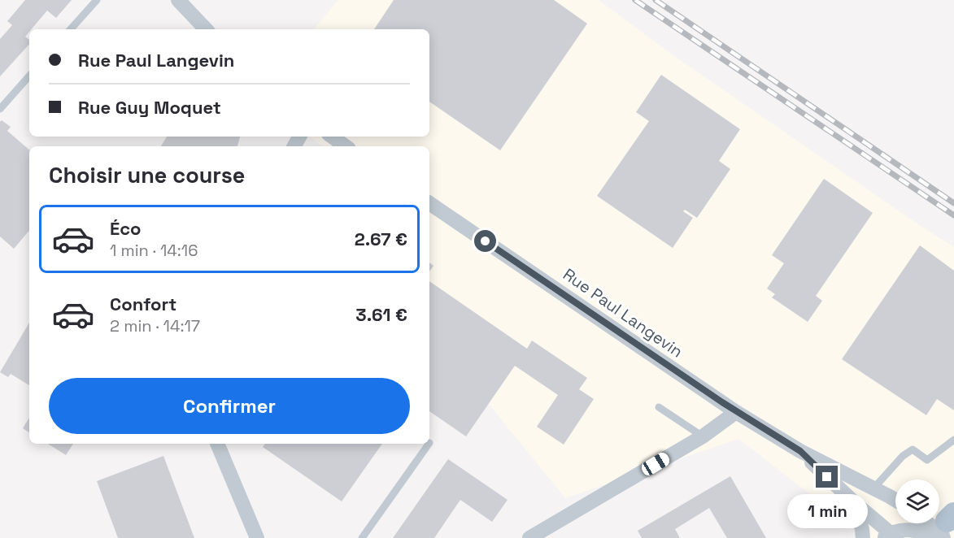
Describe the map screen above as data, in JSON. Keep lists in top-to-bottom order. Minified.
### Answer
{"streets":{"street":["Rue Paul Langevin"]},"page":{"banner":["Rue Paul Langevin","Rue Guy Moquet"],"heading":"Choisir une course","list":[{"name":"Éco","note":"1 min · 14:16","value":"2.67 €"},{"name":"Confort","note":"2 min · 14:17","value":"3.61 €"}],"buttons":"Confirmer","bubble":"1 min"}}
